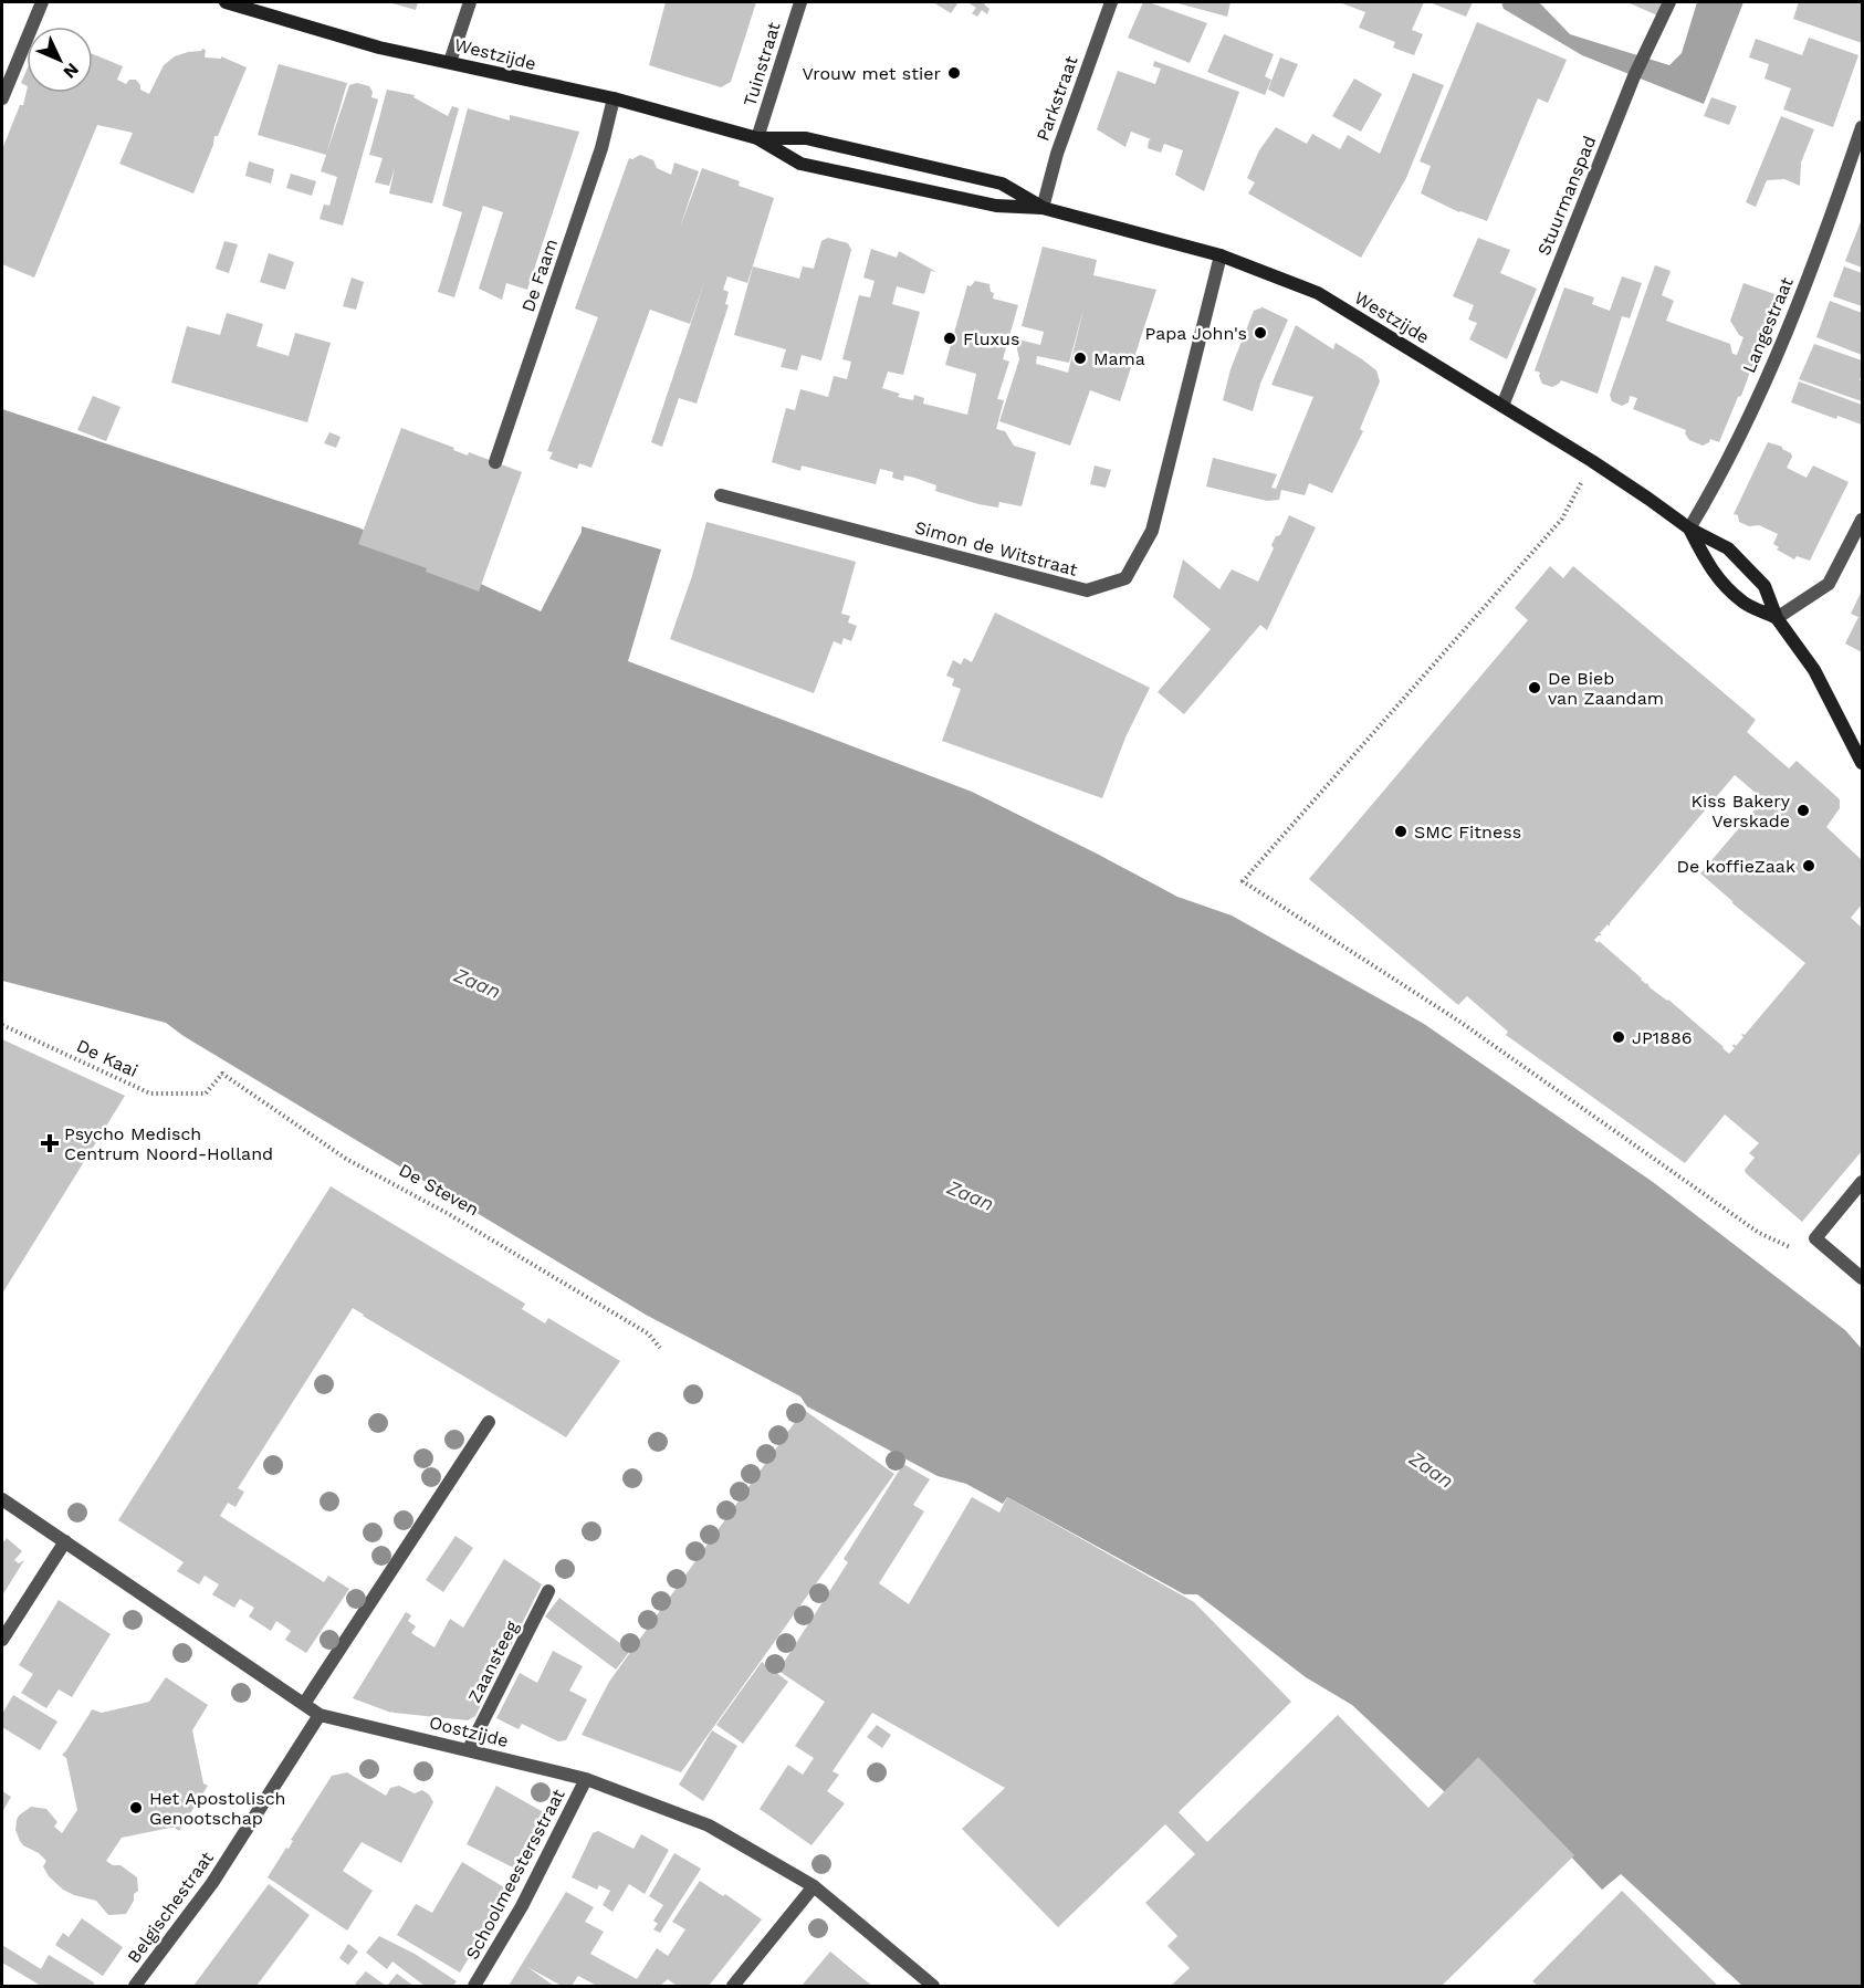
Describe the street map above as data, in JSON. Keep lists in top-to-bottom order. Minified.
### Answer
{"streets":{"street":["Westzijde","Tuinstraat","Parkstraat","Stuurmanspad","De Faam","Langestraat","Simon de Witstraat","Zaansteeg","Oostzijde","Schoolmeestersstraat","Belgischestraat"],"path":["De Kaai","De Steven"]},"crossings":[["Westzijde","Tuinstraat"],["Westzijde","Parkstraat"],["Westzijde","Stuurmanspad"],["Westzijde","De Faam"],["Westzijde","Langestraat"],["Westzijde","Simon de Witstraat"],["De Kaai","De Steven"],["Zaansteeg","Oostzijde"],["Oostzijde","Schoolmeestersstraat"],["Oostzijde","Belgischestraat"]],"water":["Zaan"],"places":{"other":["Vrouw met stier","Papa John's","Fluxus","Mama","De Bieb van Zaandam","Kiss Bakery Verskade","SMC Fitness","De koffieZaak","JP1886","Het Apostolisch Genootschap"],"health":["Psycho Medisch Centrum Noord-Holland"]},"north":"bottom right"}
